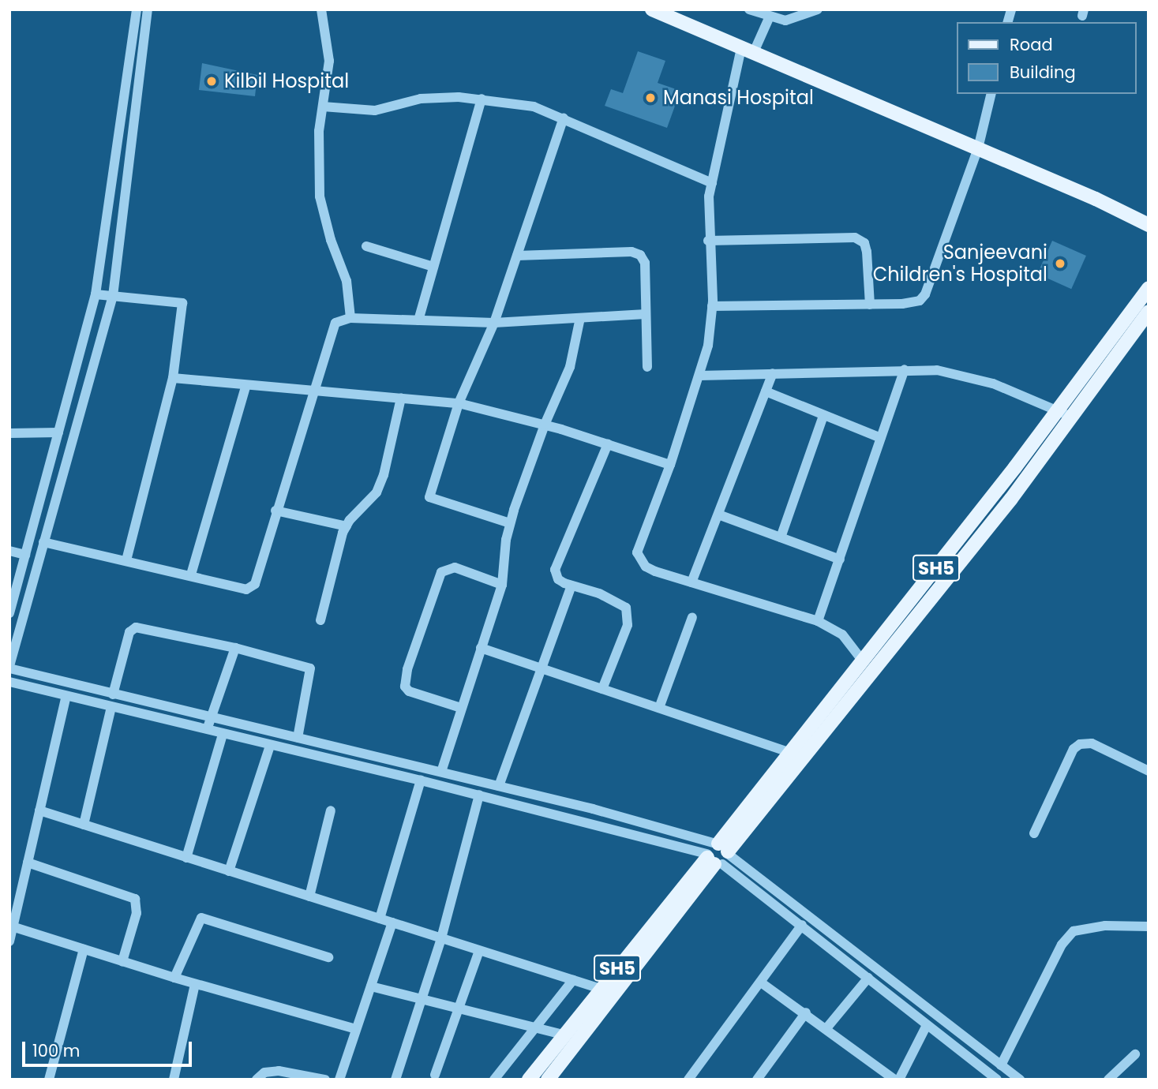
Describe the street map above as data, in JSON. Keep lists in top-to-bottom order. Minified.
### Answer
{"streets":{"main road":["SH5"]},"places":["Kilbil Hospital","Manasi Hospital","Sanjeevani Children's Hospital"],"legend":["Road","Building"],"scale_bar":"100 m"}
